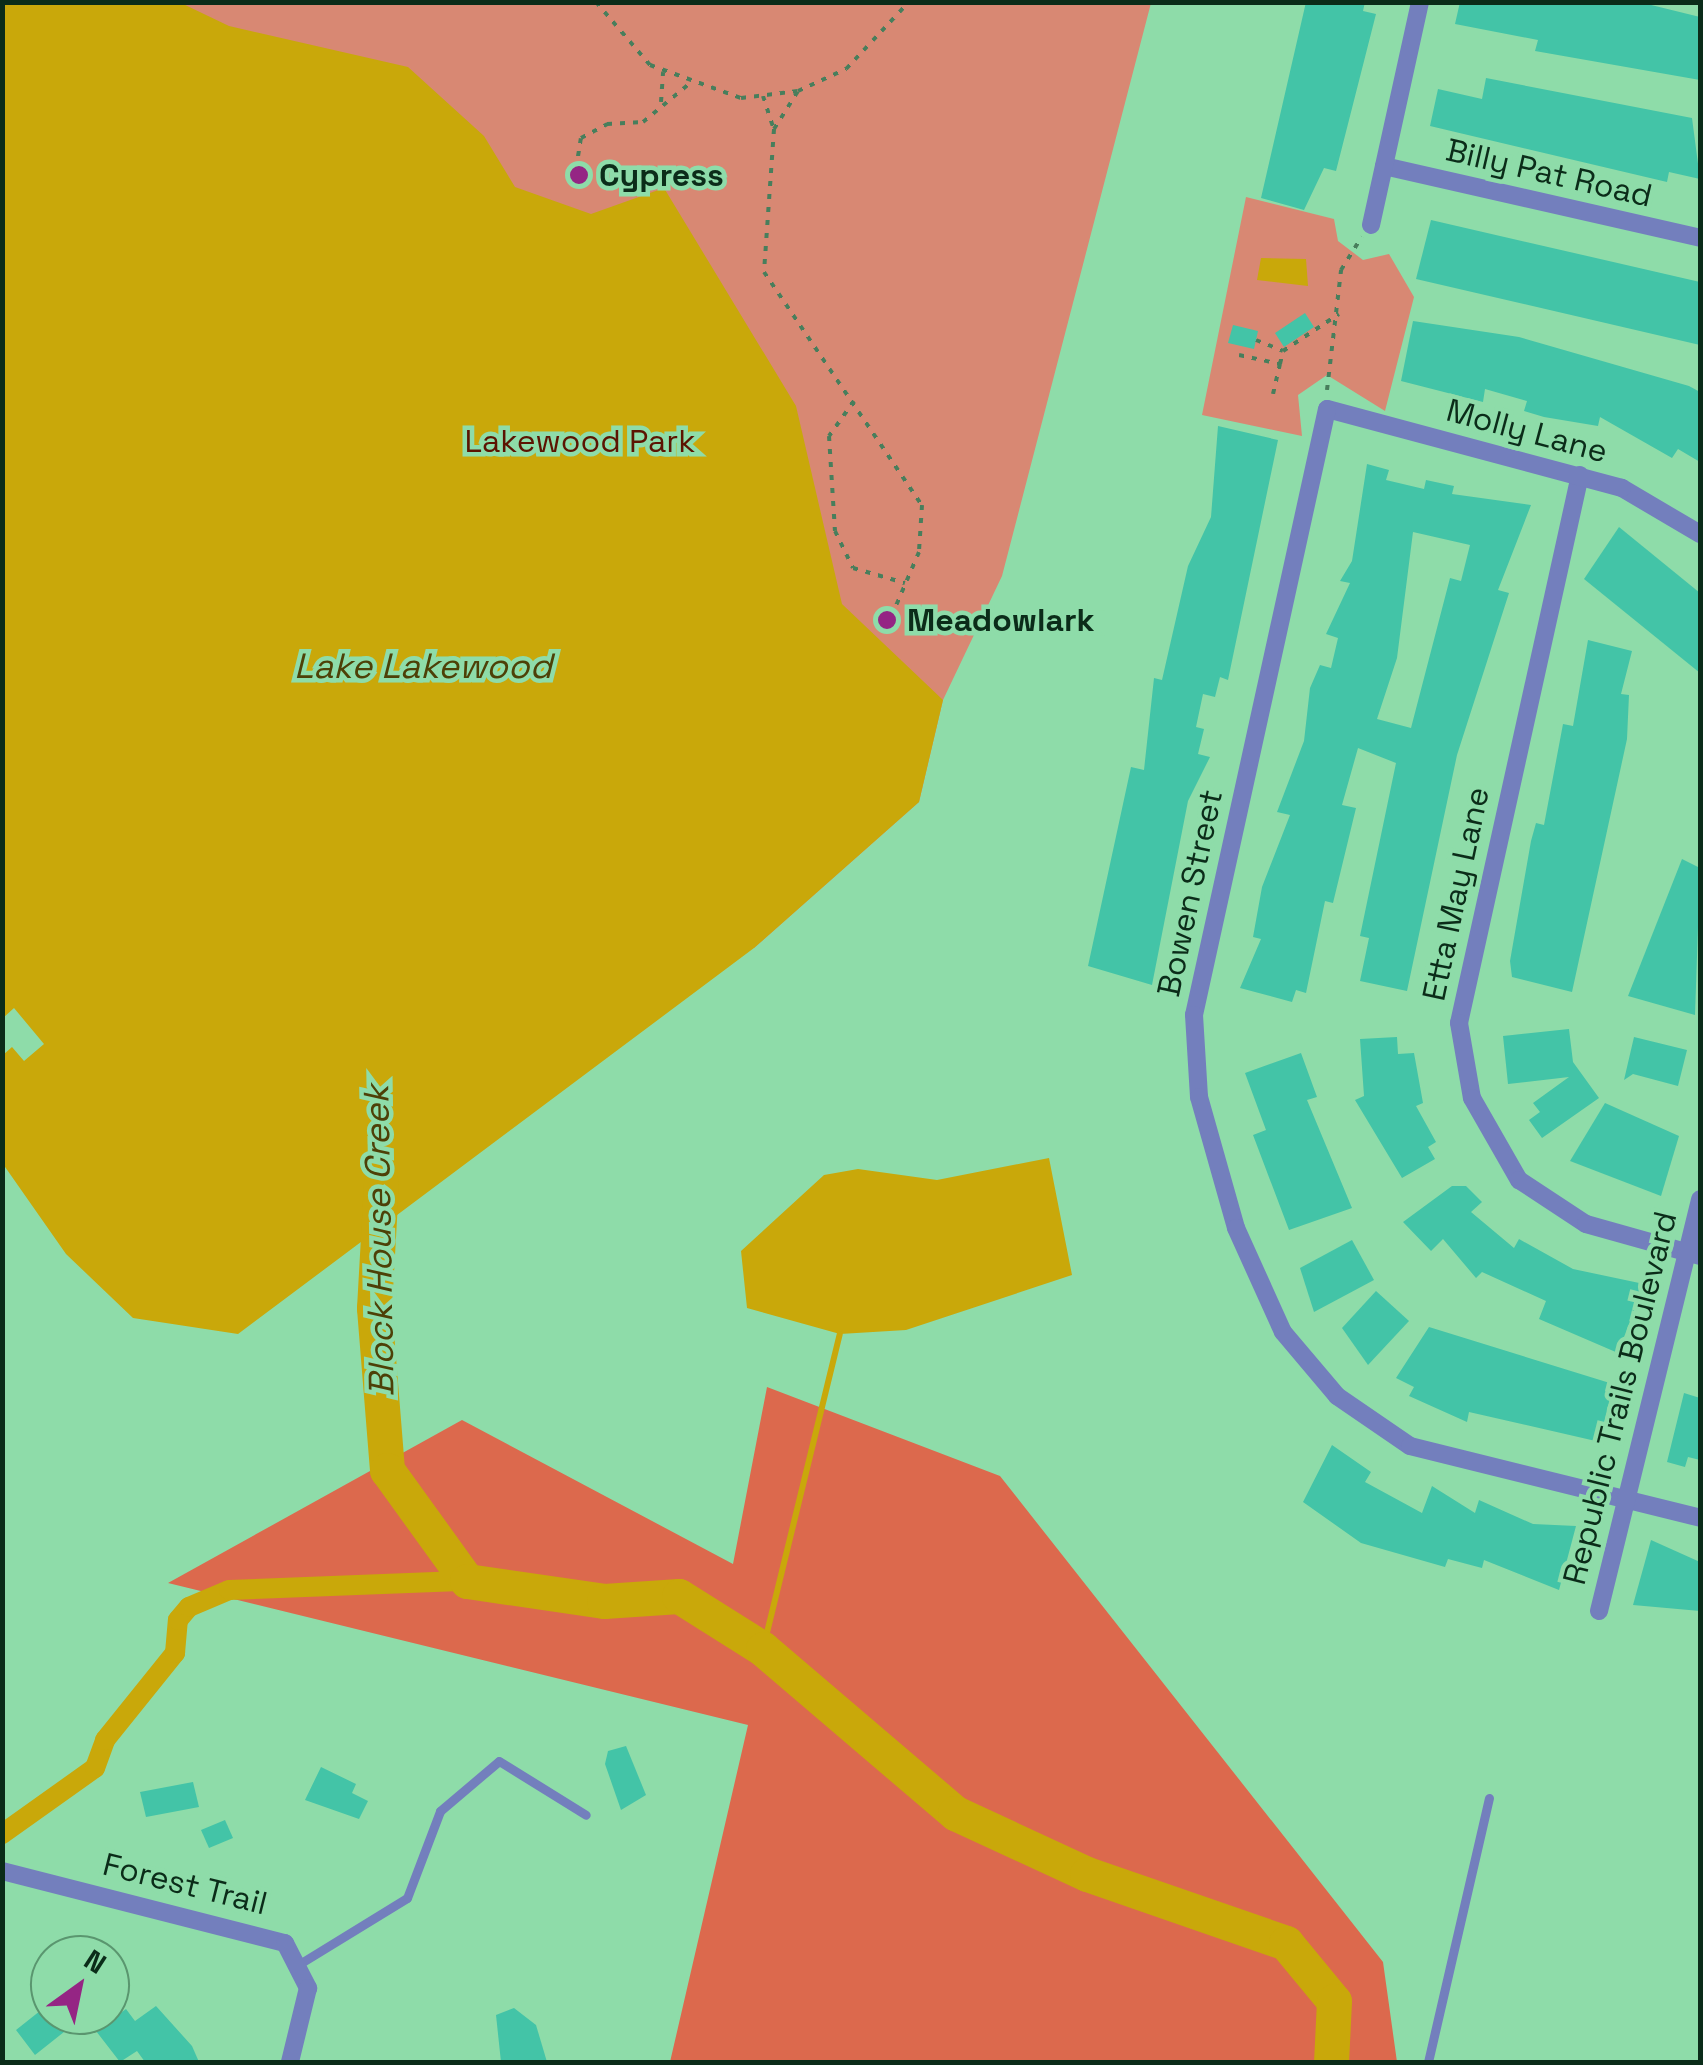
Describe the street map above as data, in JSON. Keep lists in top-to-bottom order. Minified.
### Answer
{"streets":{"street":["Billy Pat Road","Molly Lane","Bowen Street","Etta May Lane","Republic Trails Boulevard","Forest Trail"]},"crossings":[["Molly Lane","Bowen Street"],["Molly Lane","Etta May Lane"],["Bowen Street","Republic Trails Boulevard"],["Etta May Lane","Republic Trails Boulevard"]],"water":["Lake Lakewood","Block House Creek"],"parks":["Lakewood Park"],"places":["Cypress","Meadowlark"],"north":"top right"}
